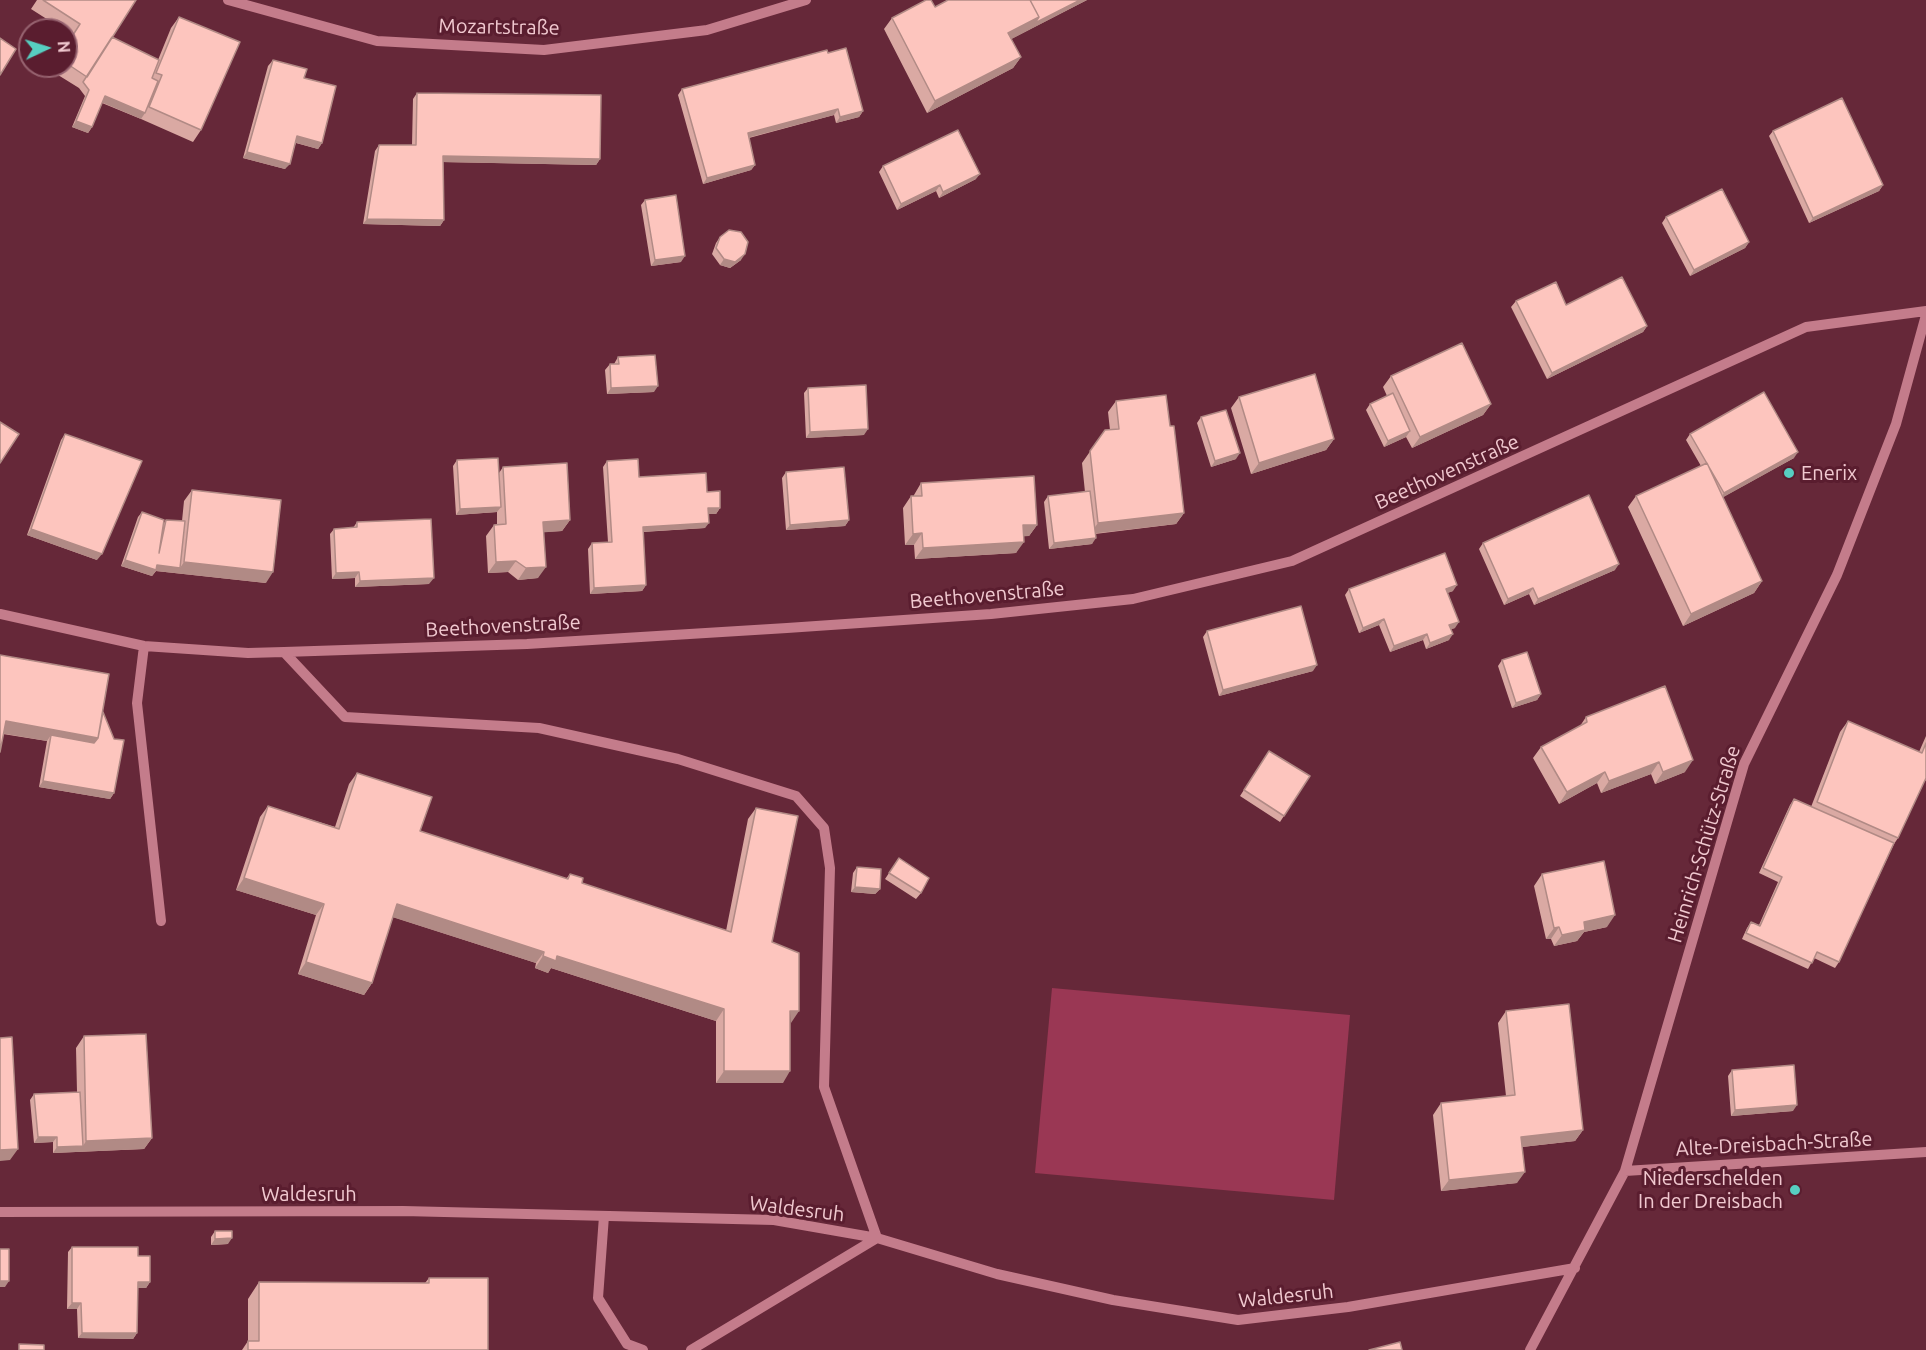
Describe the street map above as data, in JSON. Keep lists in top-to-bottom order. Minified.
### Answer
{"streets":{"street":["Mozartstraße","Beethovenstraße","Heinrich-Schütz-Straße","Alte-Dreisbach-Straße","Waldesruh"]},"crossings":[["Beethovenstraße","Heinrich-Schütz-Straße"],["Heinrich-Schütz-Straße","Alte-Dreisbach-Straße"],["Heinrich-Schütz-Straße","Waldesruh"]],"places":["Enerix","Niederschelden In der Dreisbach"],"north":"right"}
